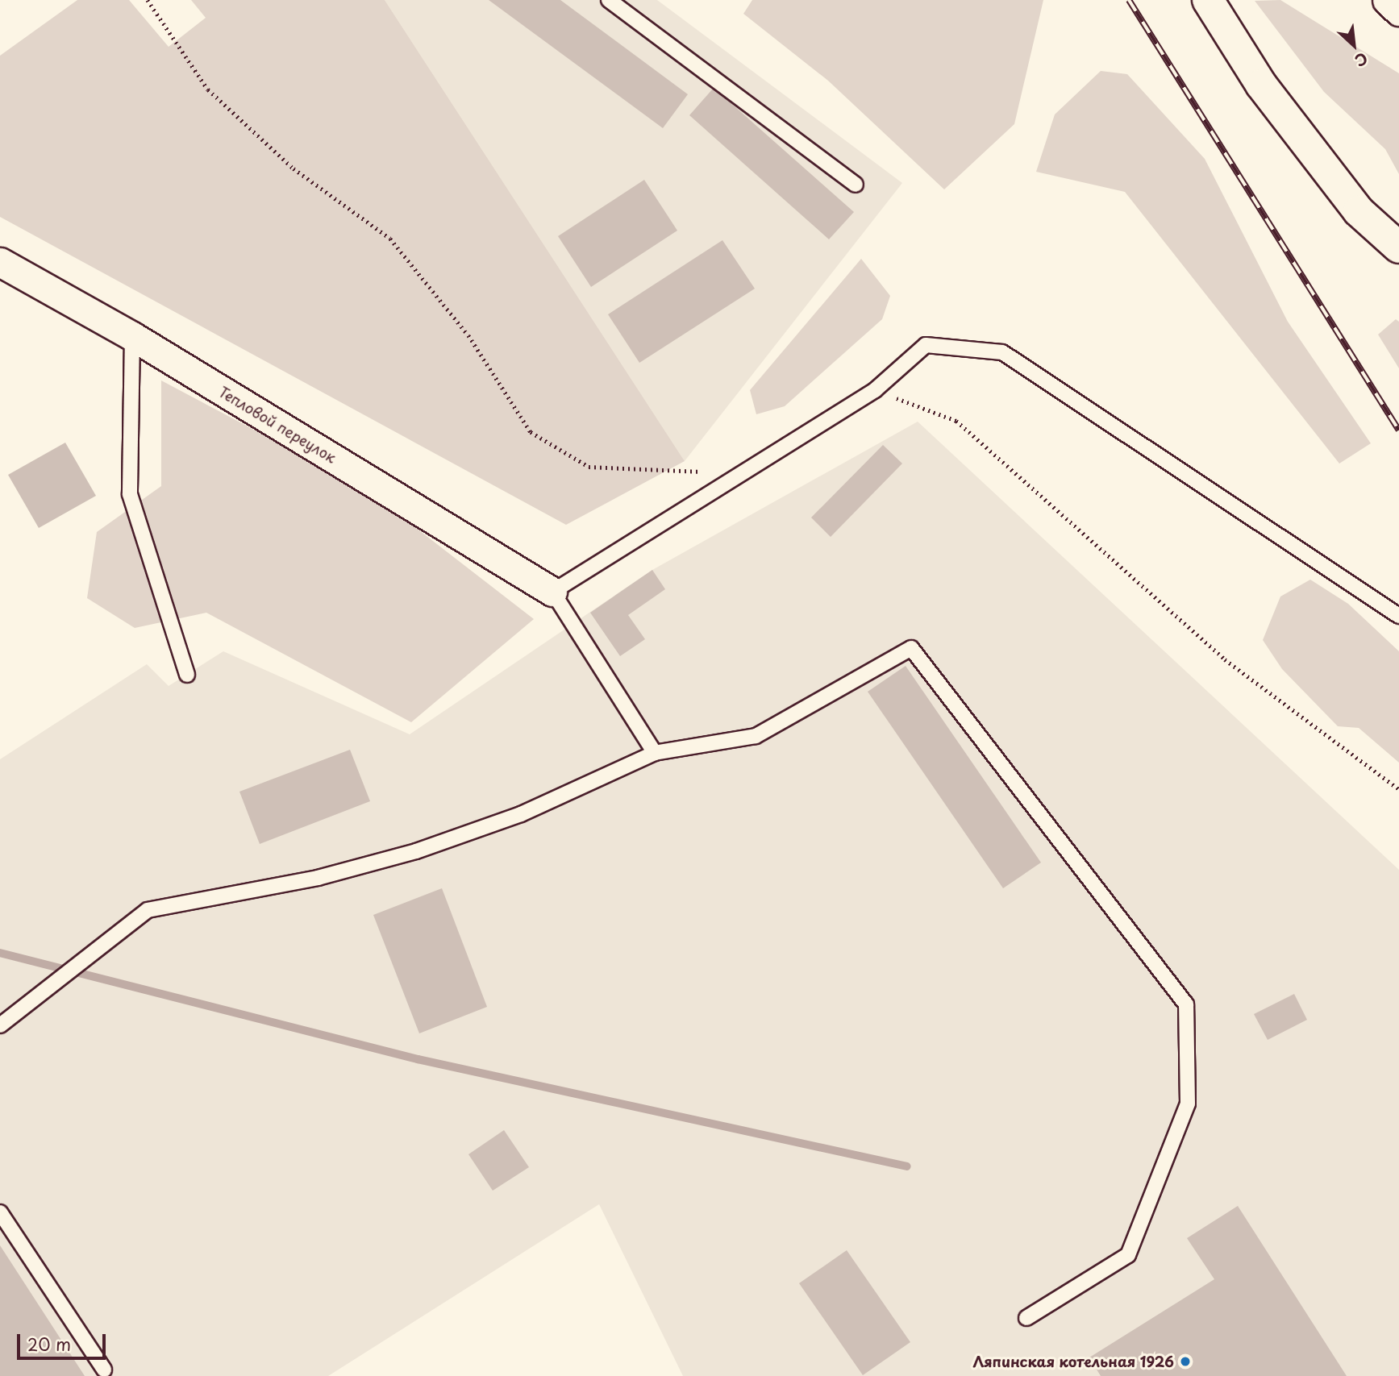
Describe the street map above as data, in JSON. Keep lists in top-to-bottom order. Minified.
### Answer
{"streets":{"street":["Тепловой переулок"]},"places":["Ляпинская котельная 1926"],"scale_bar":"20 m","north":"bottom right"}
